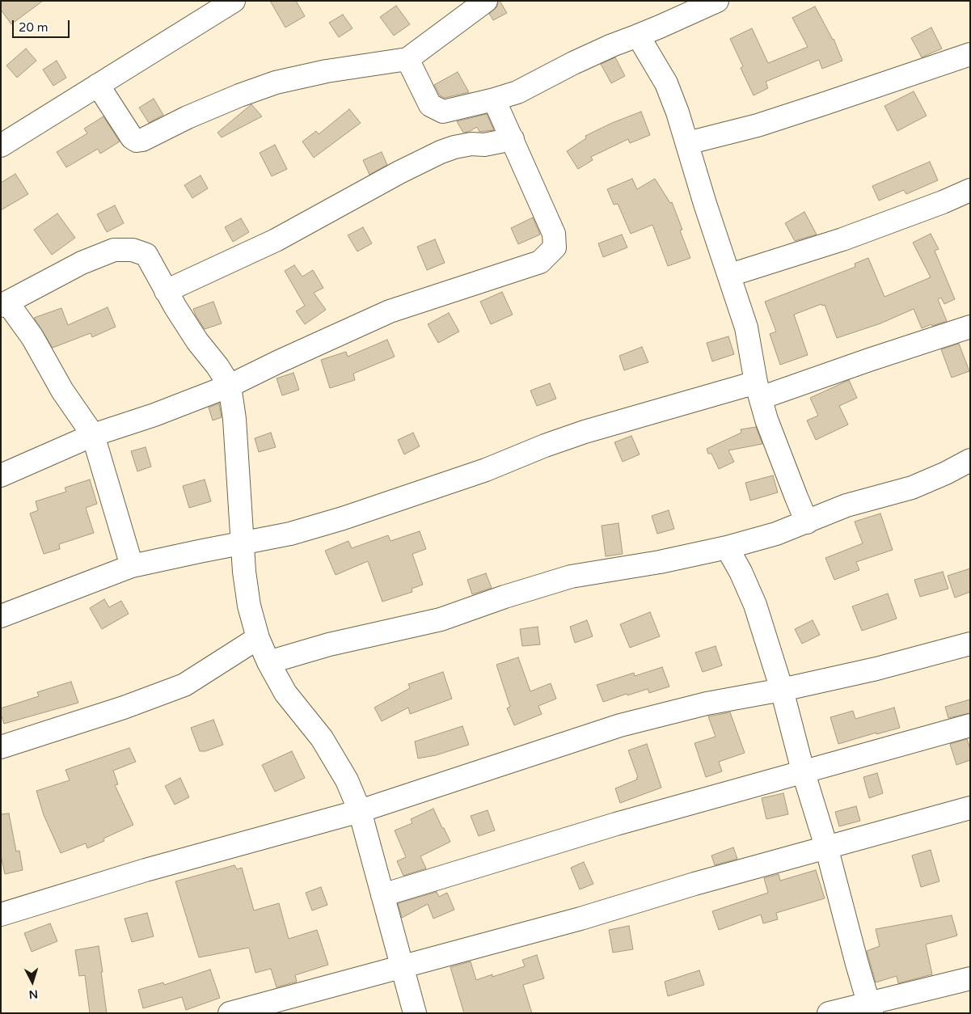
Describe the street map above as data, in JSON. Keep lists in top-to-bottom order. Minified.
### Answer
{"scale_bar":"20 m","north":"bottom"}
